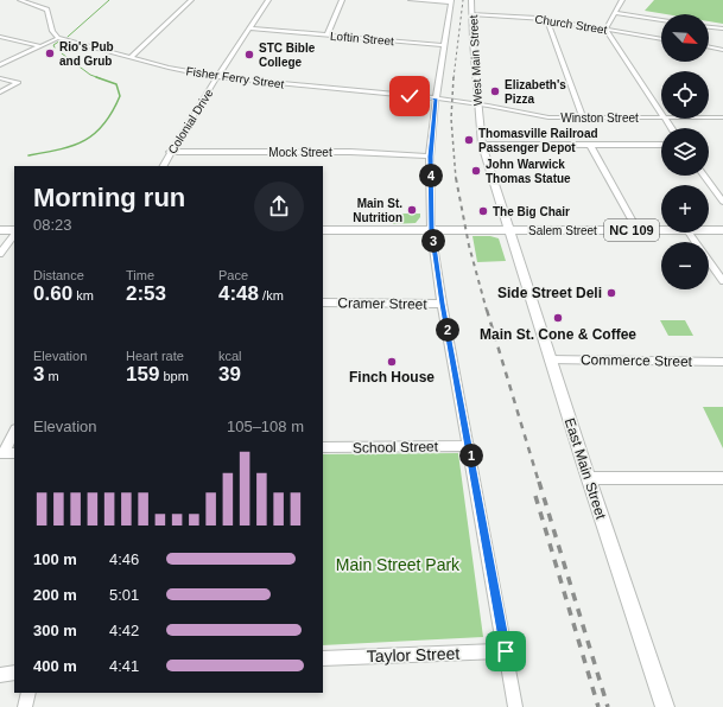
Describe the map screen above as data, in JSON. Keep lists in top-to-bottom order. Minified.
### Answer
{"streets":{"main road":["West Main Street","Salem Street","NC 109","East Main Street"],"street":["Church Street","Loftin Street","Fisher Ferry Street","Winston Street","Colonial Drive","Mock Street","Cramer Street","Commerce Street","School Street","Taylor Street"]},"crossings":[["Church Street","West Main Street"],["Loftin Street","West Main Street"],["Loftin Street","Colonial Drive"],["West Main Street","Fisher Ferry Street"],["West Main Street","Winston Street"],["West Main Street","Mock Street"],["West Main Street","Salem Street"],["West Main Street","NC 109"],["West Main Street","East Main Street"],["Fisher Ferry Street","Winston Street"],["Fisher Ferry Street","Colonial Drive"],["Colonial Drive","Mock Street"],["Salem Street","NC 109"],["Salem Street","East Main Street"],["Commerce Street","East Main Street"]],"parks":["Main Street Park"],"places":["Rio's Pub and Grub","STC Bible College","Elizabeth's Pizza","Thomasville Railroad Passenger Depot","John Warwick Thomas Statue","Main St. Nutrition","The Big Chair","Side Street Deli","Main St. Cone & Coffee","Finch House"],"north":"bottom right","page":{"map_buttons":["+","−"],"pins":["4","3","2","1"],"heading":["Morning run","08:23"],"stats":[["Distance","0.60 km"],["Time","2:53"],["Pace","4:48 /km"],["Elevation","3 m"],["Heart rate","159 bpm"],["kcal","39"]],"chart":["Elevation","105–108 m"],"list":[{"name":"100 m","note":"4:46"},{"name":"200 m","note":"5:01"},{"name":"300 m","note":"4:42"},{"name":"400 m","note":"4:41"}]}}
